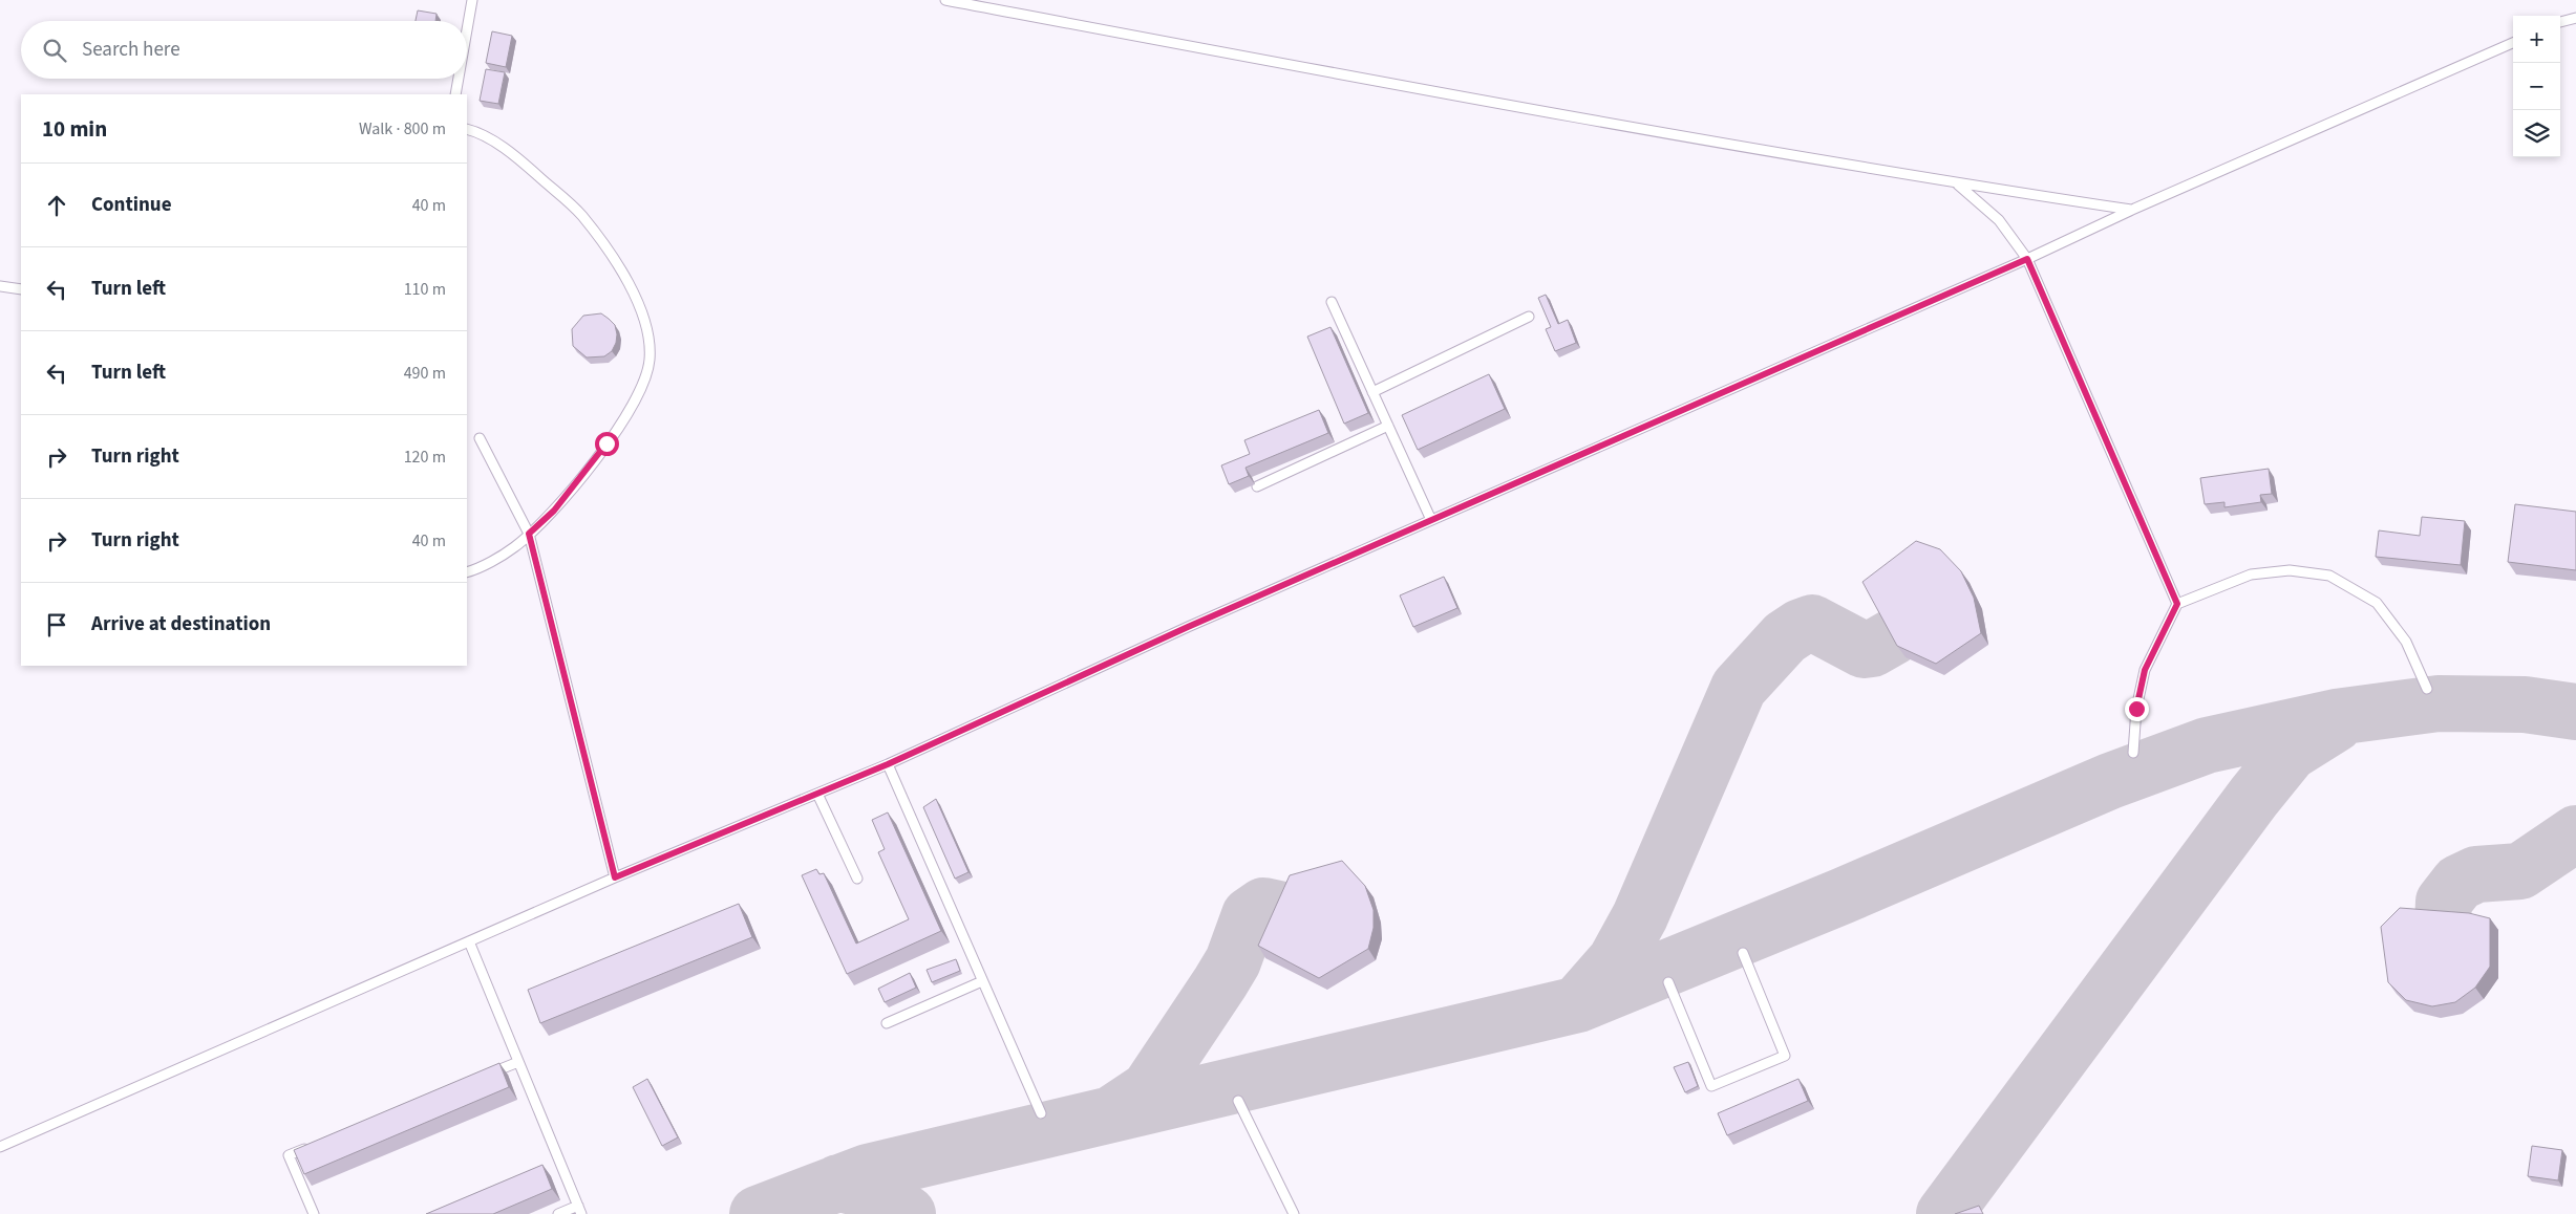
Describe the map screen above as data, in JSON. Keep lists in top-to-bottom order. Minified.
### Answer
{"page":{"map_buttons":["+","−"],"search":"Search here","heading":["10 min","Walk · 800 m"],"list":[["Continue","40 m"],["Turn left","110 m"],["Turn left","490 m"],["Turn right","120 m"],["Turn right","40 m"],"Arrive at destination"]}}
